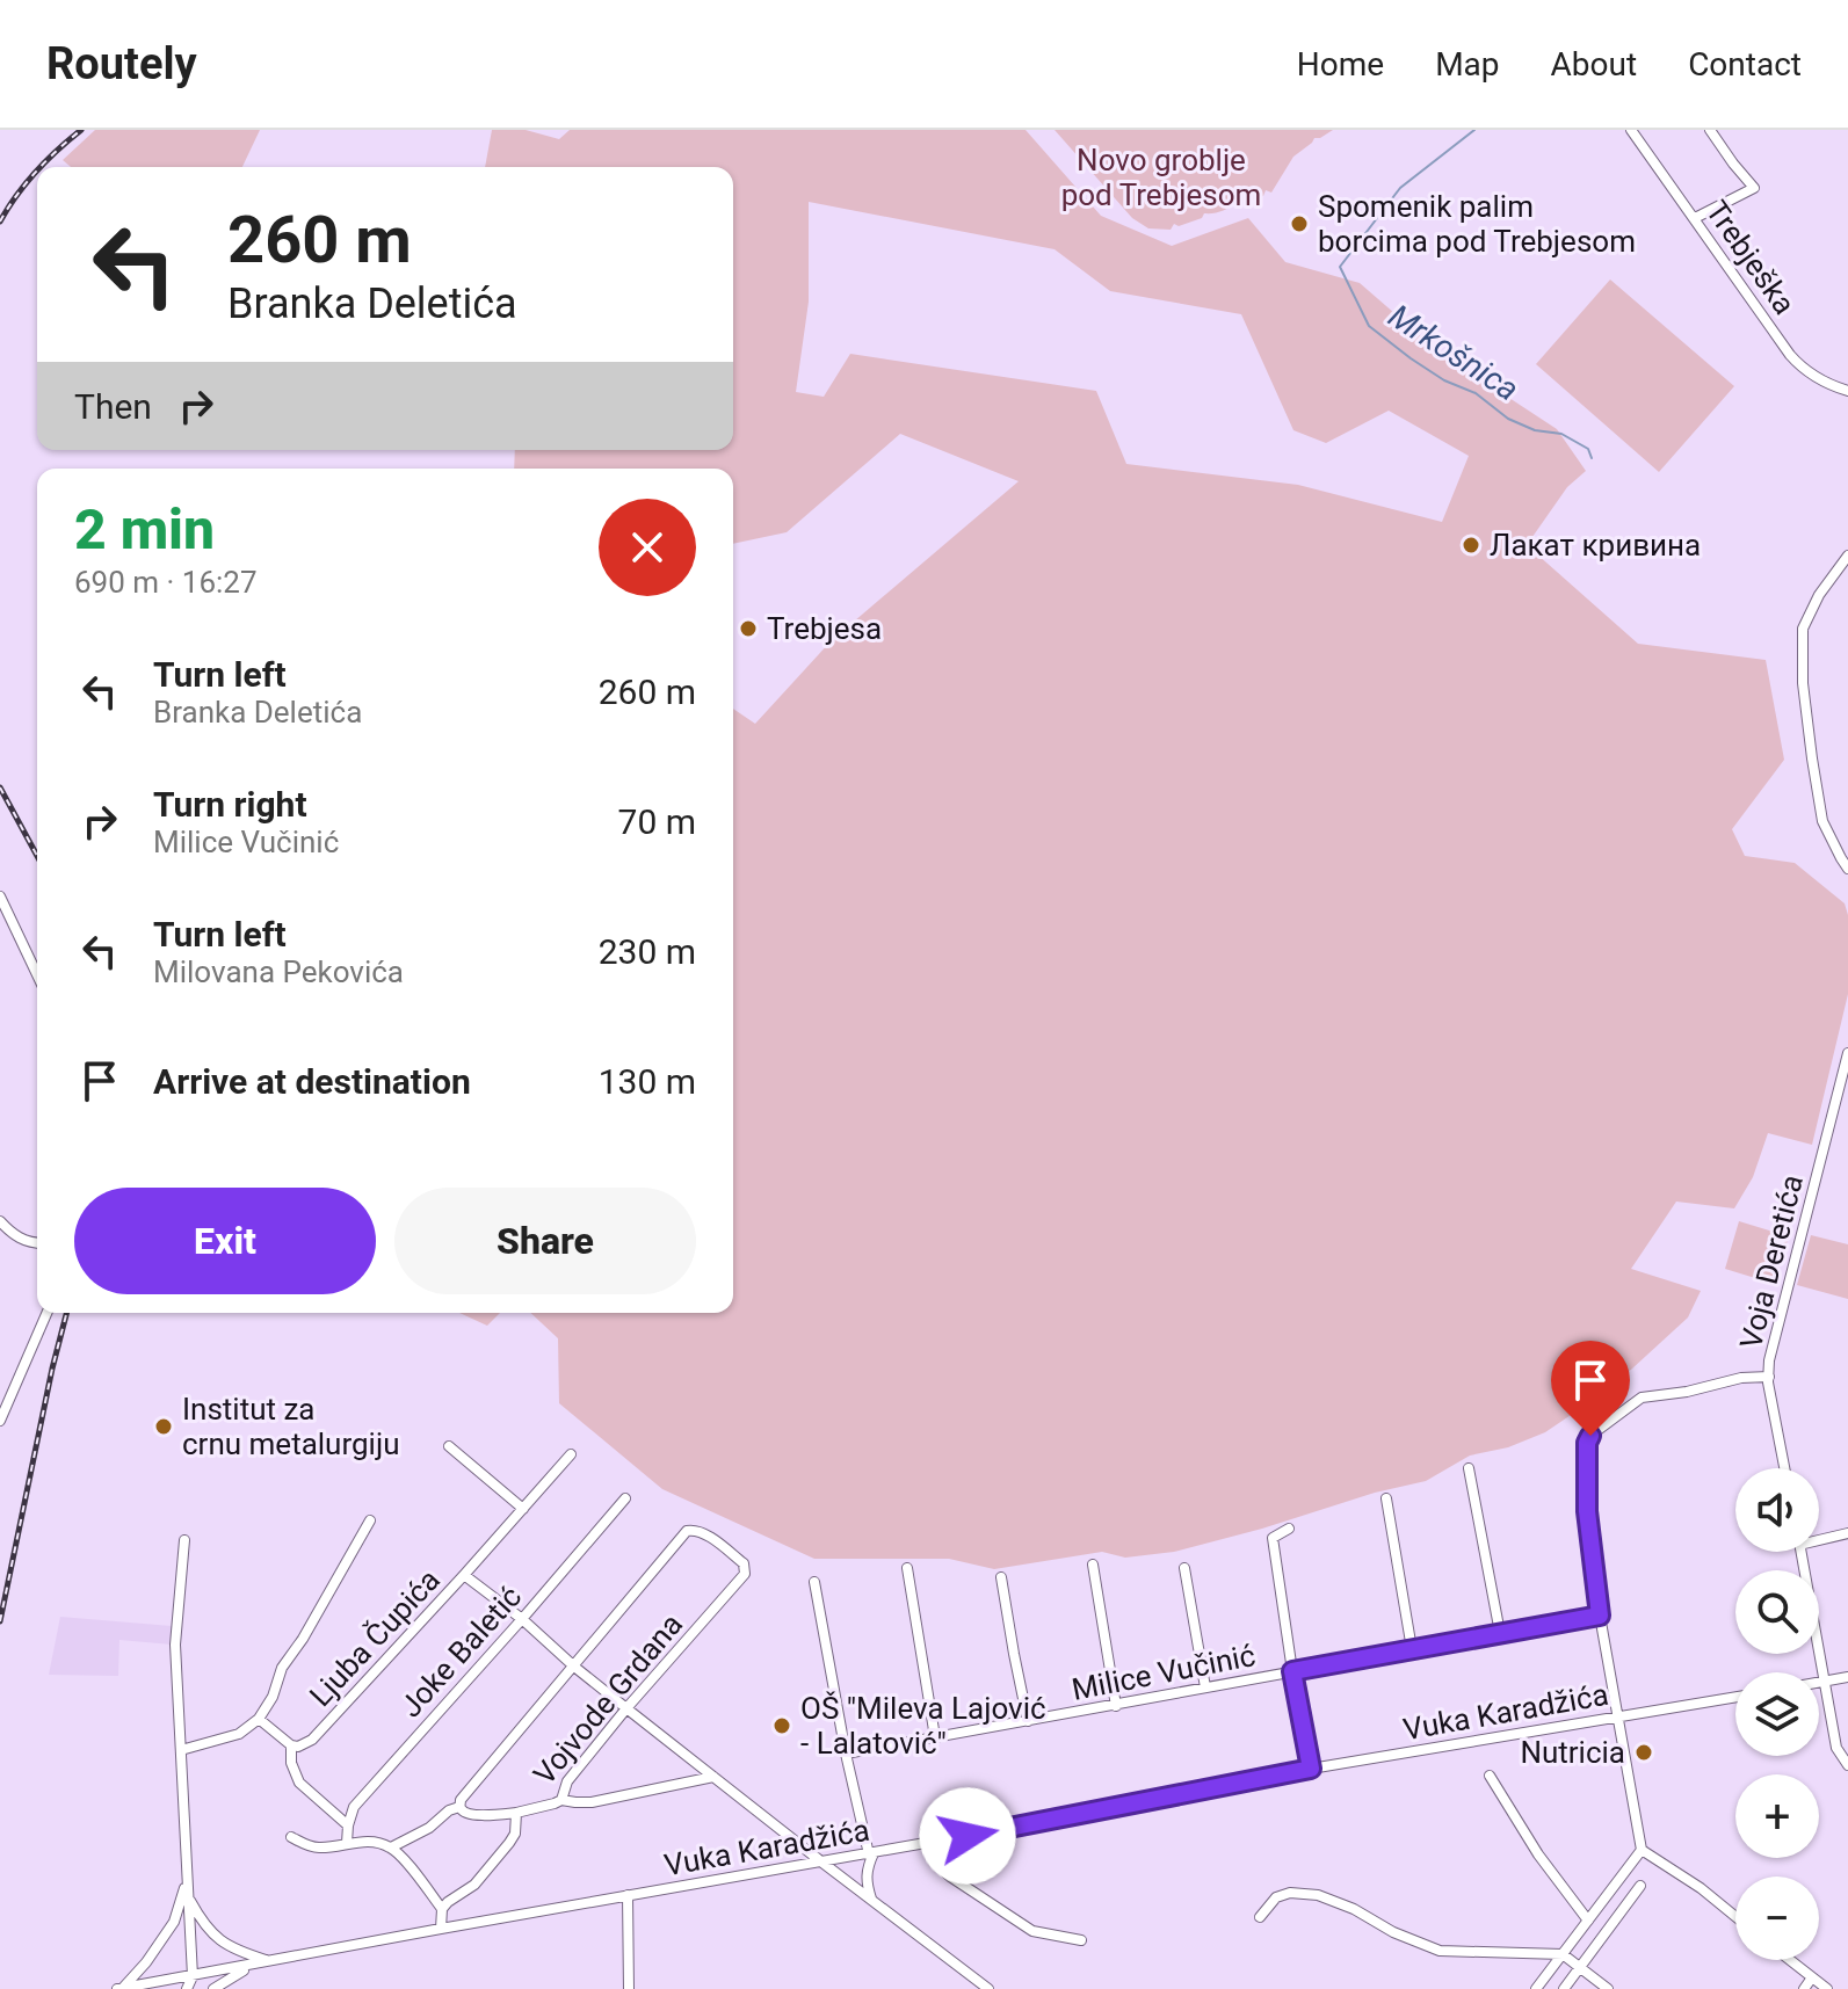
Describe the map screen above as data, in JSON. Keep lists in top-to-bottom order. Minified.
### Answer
{"streets":{"street":["Trebješka","Voja Deretića","Ljuba Čupića","Joke Baletić","Milice Vučinić","Vojvode Grdana","Vuka Karadžića"]},"water":["Mrkošnica"],"parks":["Novo groblje pod Trebjesom"],"places":["Spomenik palim borcima pod Trebjesom","Лакат кривина","Trebjesa","Institut za crnu metalurgiju","OŠ \"Mileva Lajović - Lalatović\"","Nutricia"],"page":{"header":"Routely","nav":["Home","Map","About","Contact"],"turn":["260 m","Branka Deletića"],"then":"Then","heading":["2 min","690 m · 16:27"],"list":[{"name":"Turn left","note":"Branka Deletića","value":"260 m"},{"name":"Turn right","note":"Milice Vučinić","value":"70 m"},{"name":"Turn left","note":"Milovana Pekovića","value":"230 m"},{"name":"Arrive at destination","value":"130 m"}],"buttons":["Exit","Share"],"map_buttons":["+","−"]}}
